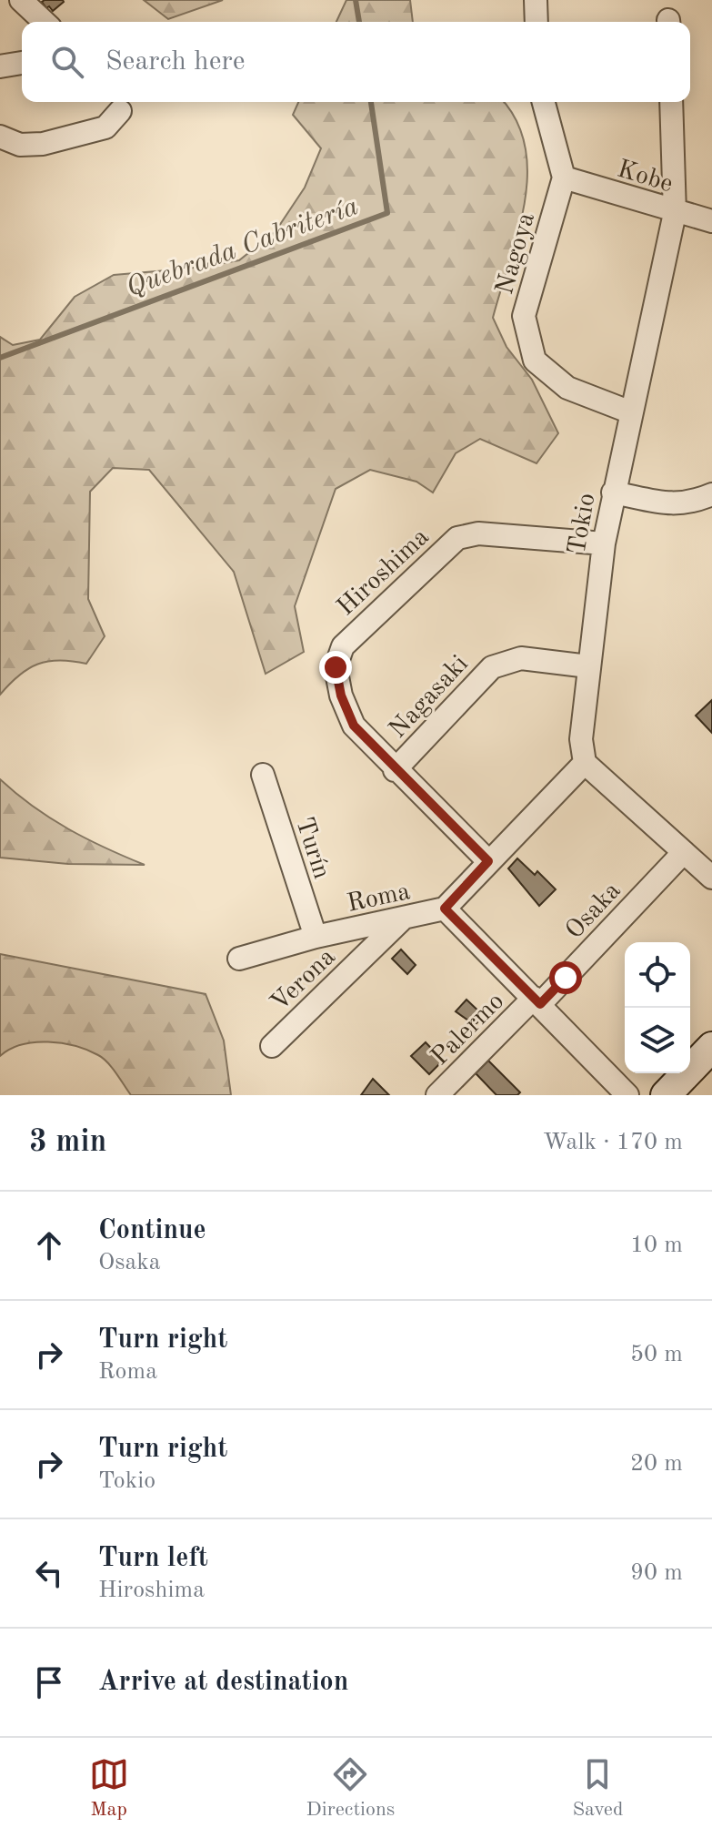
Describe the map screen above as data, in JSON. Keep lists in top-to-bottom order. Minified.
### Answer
{"streets":{"street":["Kobe","Nagoya","Tokio","Hiroshima","Nagasaki","Turín","Roma","Osaka","Verona","Palermo"]},"crossings":[["Kobe","Nagoya"],["Kobe","Tokio"],["Nagoya","Tokio"],["Tokio","Hiroshima"],["Tokio","Nagasaki"],["Hiroshima","Nagasaki"],["Turín","Roma"],["Roma","Osaka"],["Roma","Verona"],["Roma","Palermo"],["Osaka","Palermo"]],"water":["Quebrada Cabritería"],"page":{"search":"Search here","heading":["3 min","Walk · 170 m"],"list":[["Continue","Osaka","10 m"],["Turn right","Roma","50 m"],["Turn right","Tokio","20 m"],["Turn left","Hiroshima","90 m"],"Arrive at destination"],"nav":["Map","Directions","Saved"]}}
